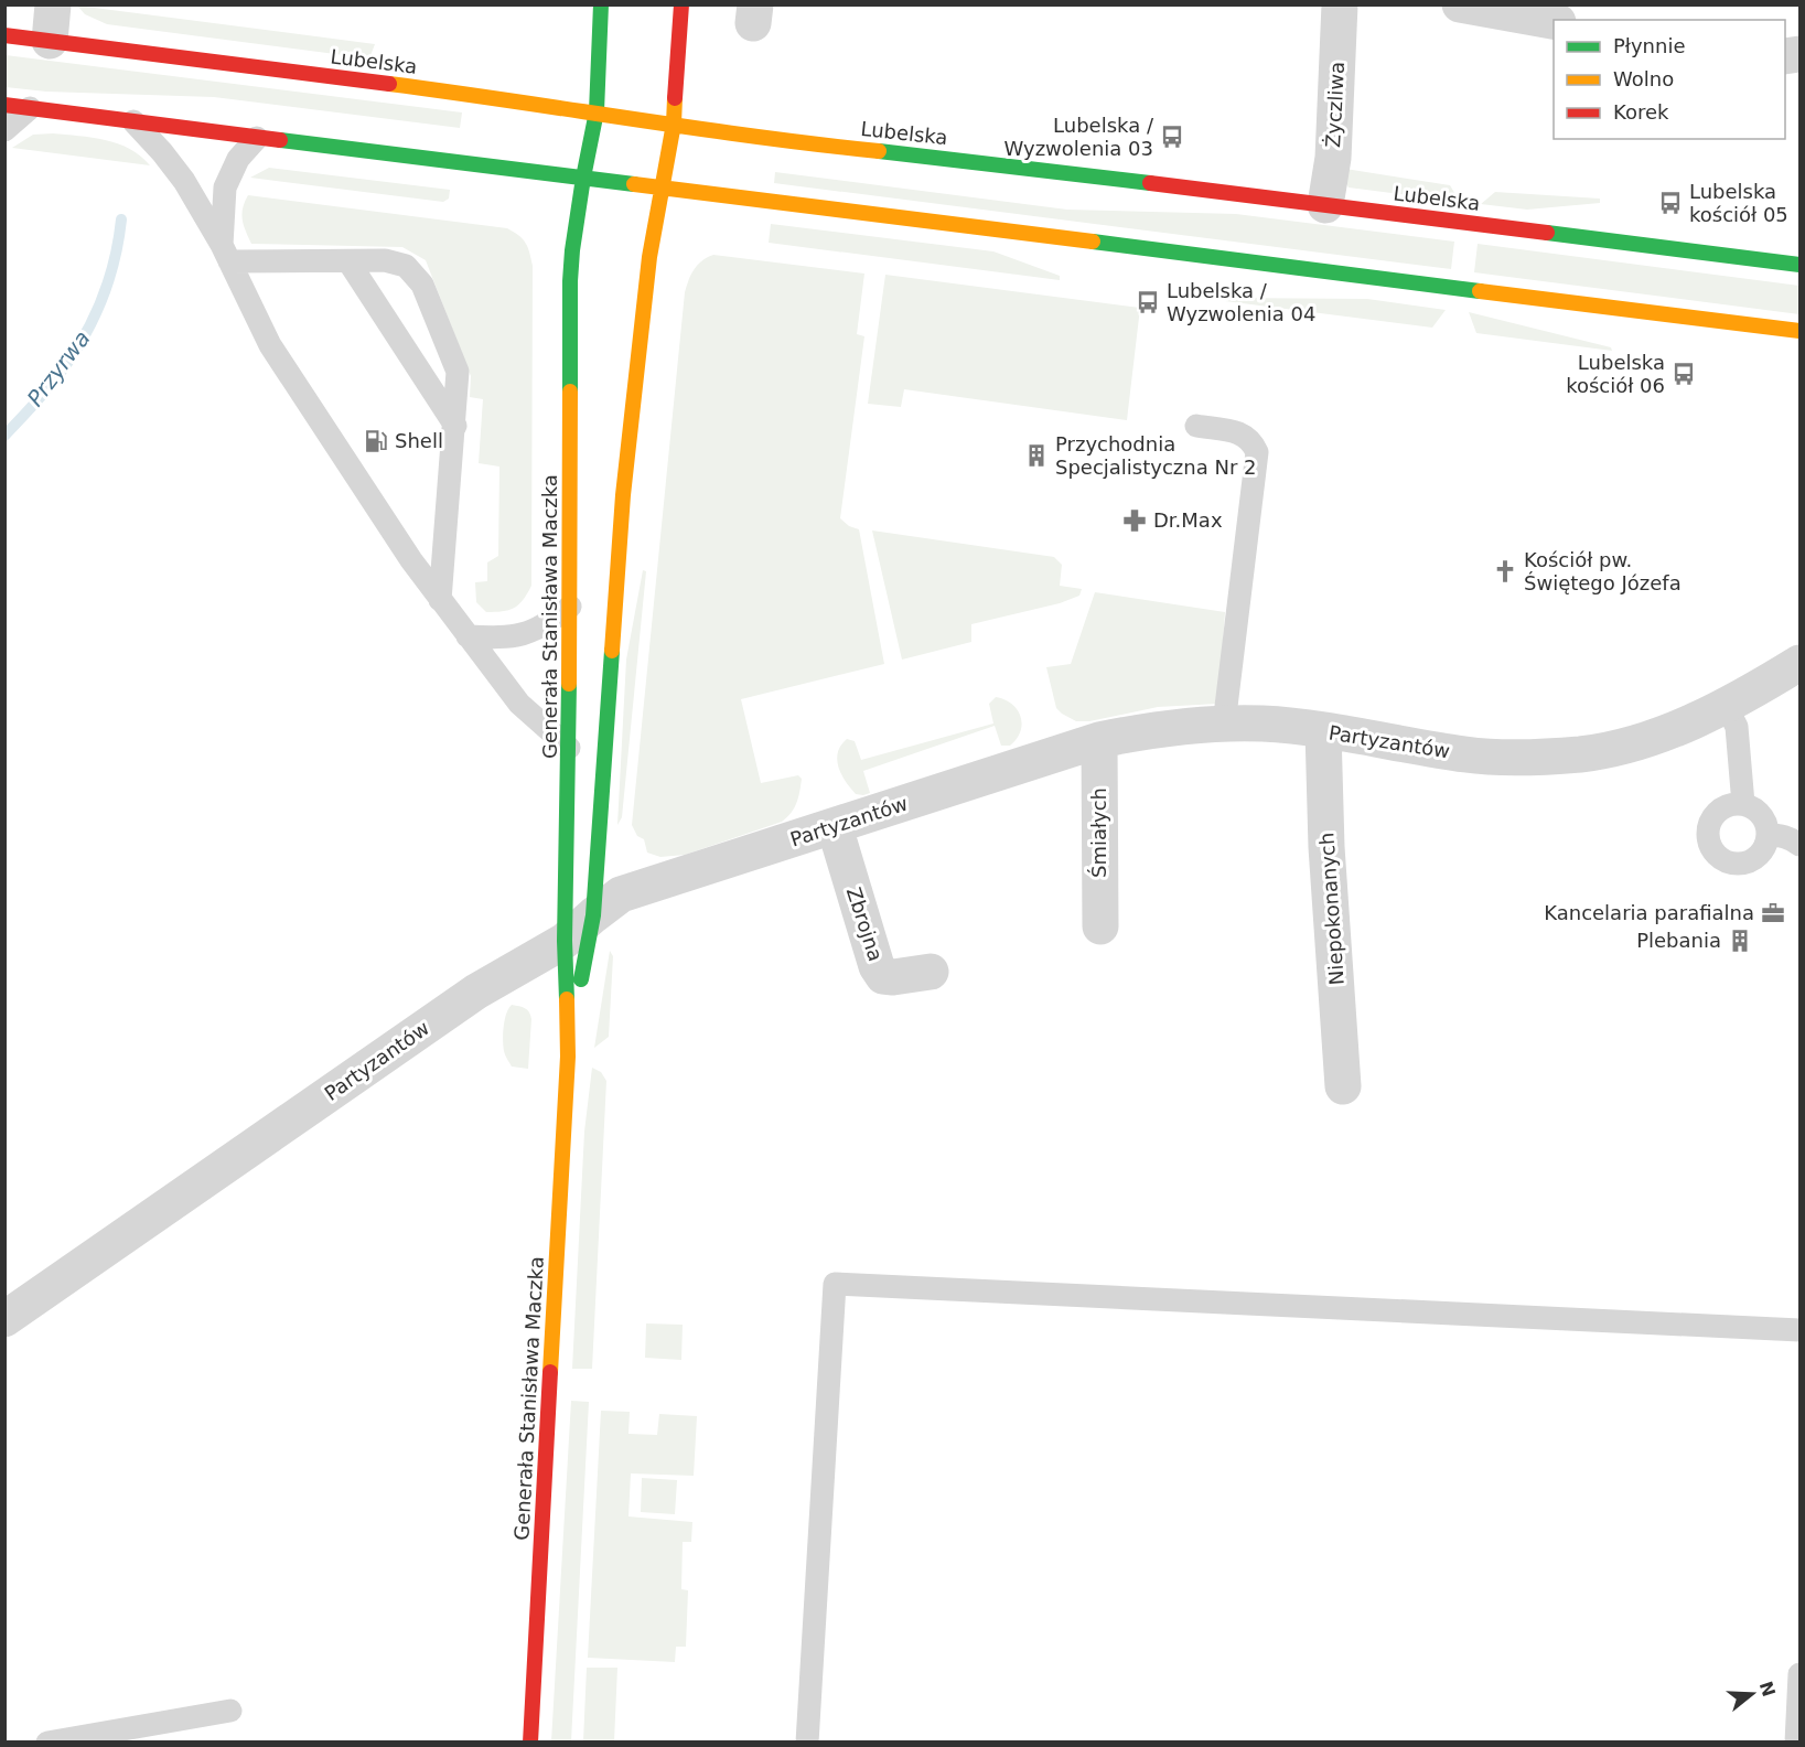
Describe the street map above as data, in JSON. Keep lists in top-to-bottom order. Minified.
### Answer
{"streets":{"main road":["Lubelska","Generała Stanisława Maczka"],"street":["Życzliwa","Partyzantów","Śmiałych","Niepokonanych","Zbrojna"]},"crossings":[["Lubelska","Życzliwa"],["Lubelska","Generała Stanisława Maczka"],["Generała Stanisława Maczka","Partyzantów"],["Partyzantów","Śmiałych"],["Partyzantów","Niepokonanych"],["Partyzantów","Zbrojna"]],"water":["Przyrwa"],"places":{"bus stop":["Lubelska / Wyzwolenia 03","Lubelska kościół 05","Lubelska / Wyzwolenia 04","Lubelska kościół 06"],"fuel station":["Shell"],"building":["Przychodnia Specjalistyczna Nr 2","Plebania"],"pharmacy":["Dr.Max"],"church":["Kościół pw. Świętego Józefa"],"office":["Kancelaria parafialna"]},"legend":["Płynnie","Wolno","Korek"],"north":"right"}
